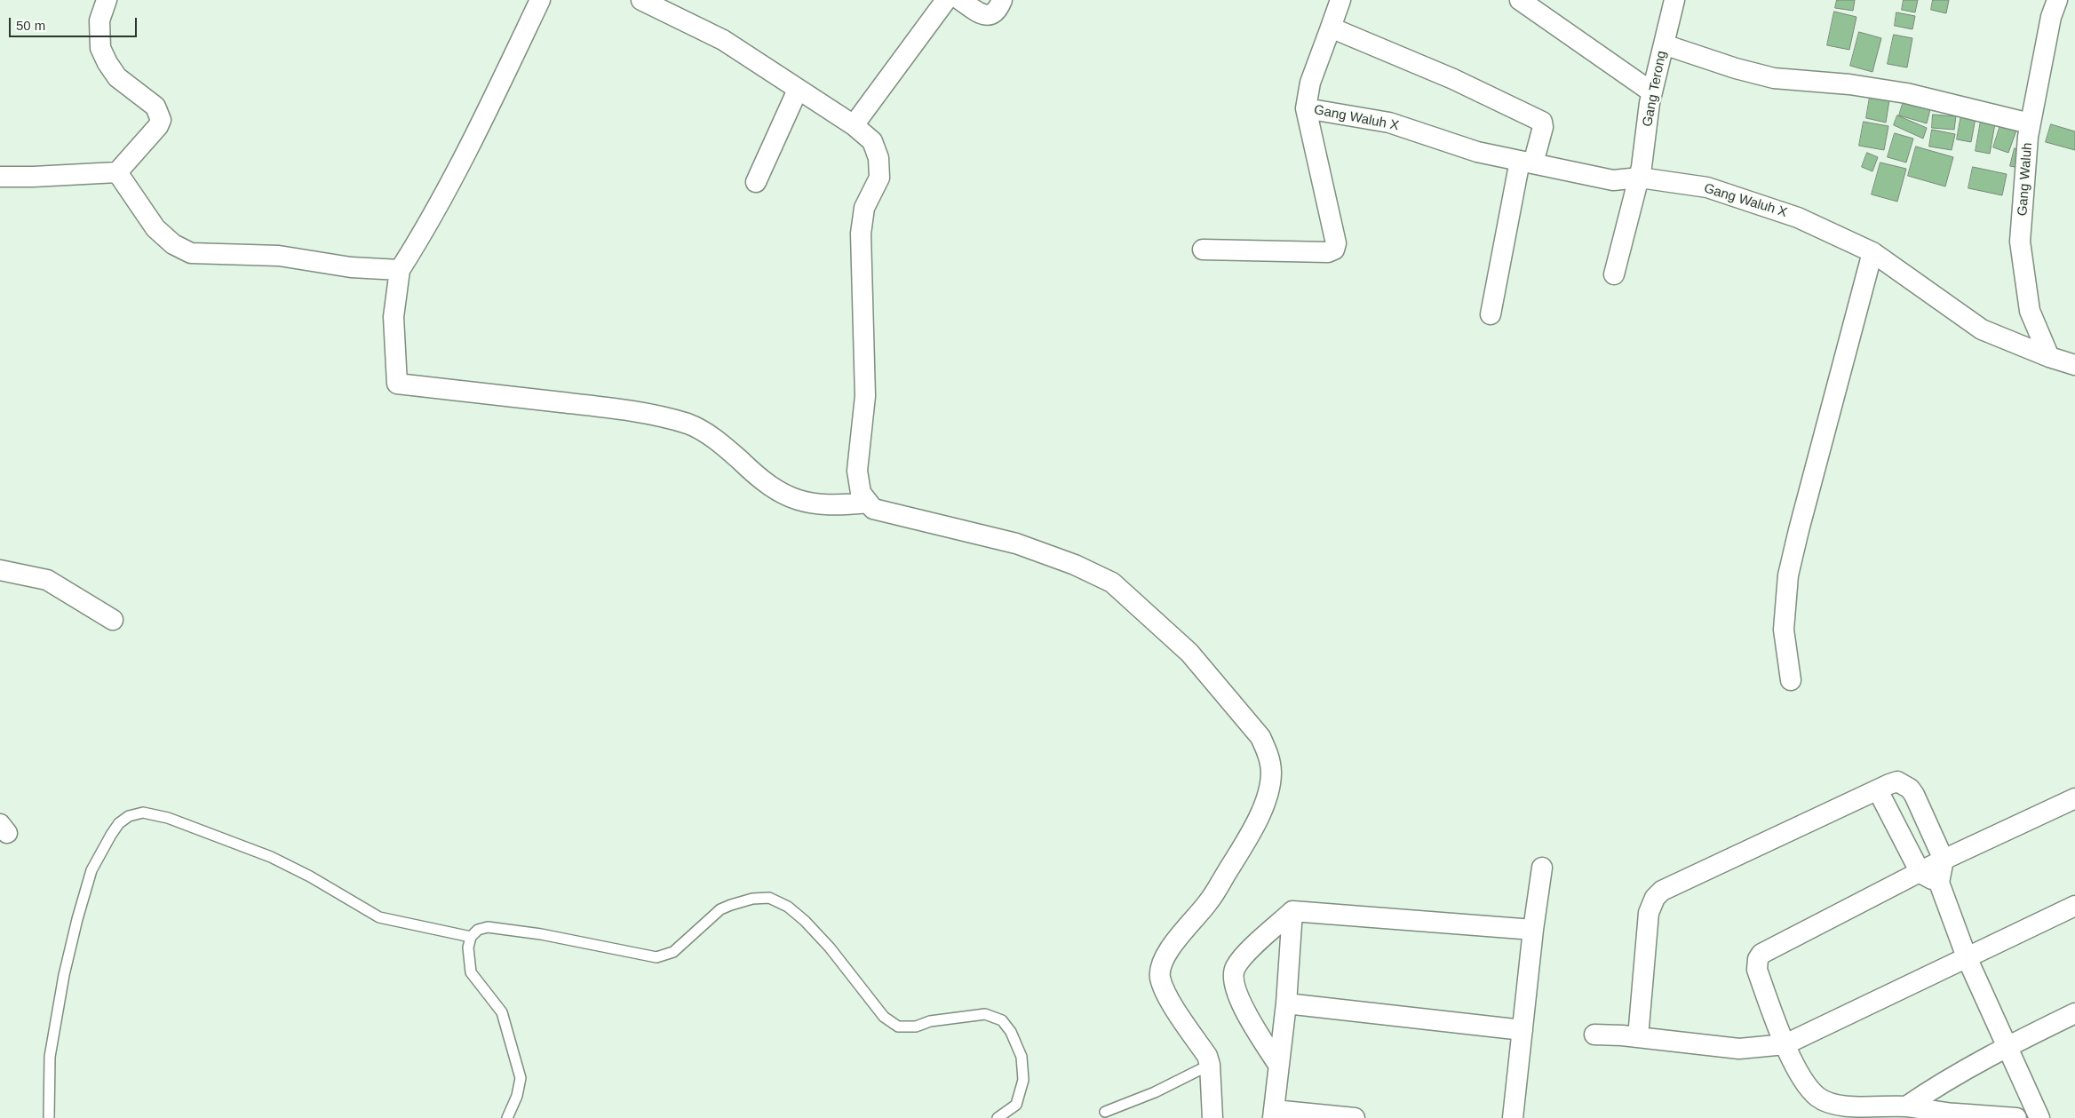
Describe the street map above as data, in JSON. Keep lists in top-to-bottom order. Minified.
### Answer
{"streets":{"street":["Gang Terong","Gang Waluh X","Gang Waluh"]},"crossings":[["Gang Terong","Gang Waluh X"],["Gang Waluh X","Gang Waluh"]],"scale_bar":"50 m"}
